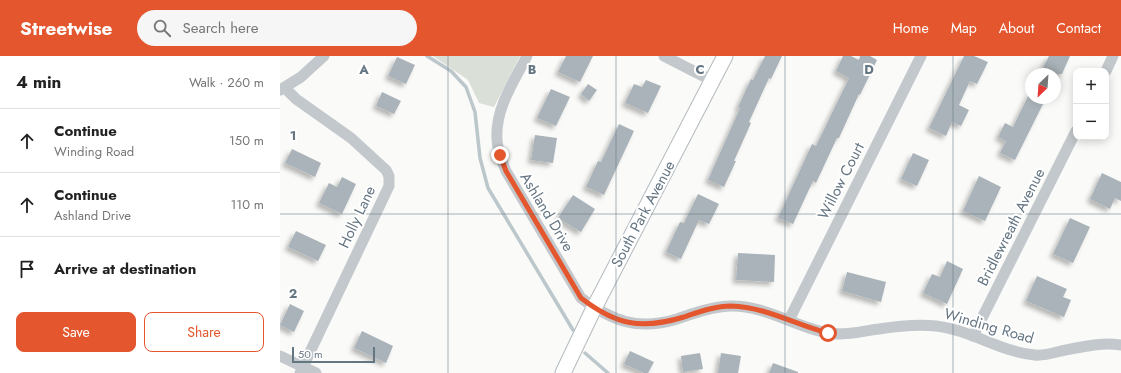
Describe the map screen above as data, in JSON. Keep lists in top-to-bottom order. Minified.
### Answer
{"streets":{"street":["Willow Court","Ashland Drive","South Park Avenue","Holly Lane","Bridlewreath Avenue","Winding Road"]},"crossings":[["Willow Court","Winding Road"],["Ashland Drive","South Park Avenue"],["Ashland Drive","Winding Road"],["South Park Avenue","Winding Road"],["Bridlewreath Avenue","Winding Road"]],"scale_bar":"50 m","north":"bottom left","page":{"header":"Streetwise","search":"Search here","nav":["Home","Map","About","Contact"],"heading":["4 min","Walk · 260 m"],"map_buttons":["+","−"],"list":[["Continue","Winding Road","150 m"],["Continue","Ashland Drive","110 m"],"Arrive at destination"],"buttons":["Save","Share"],"scale":"50 m"},"grid":{"columns":["A","B","C","D"],"rows":["1","2"]}}
